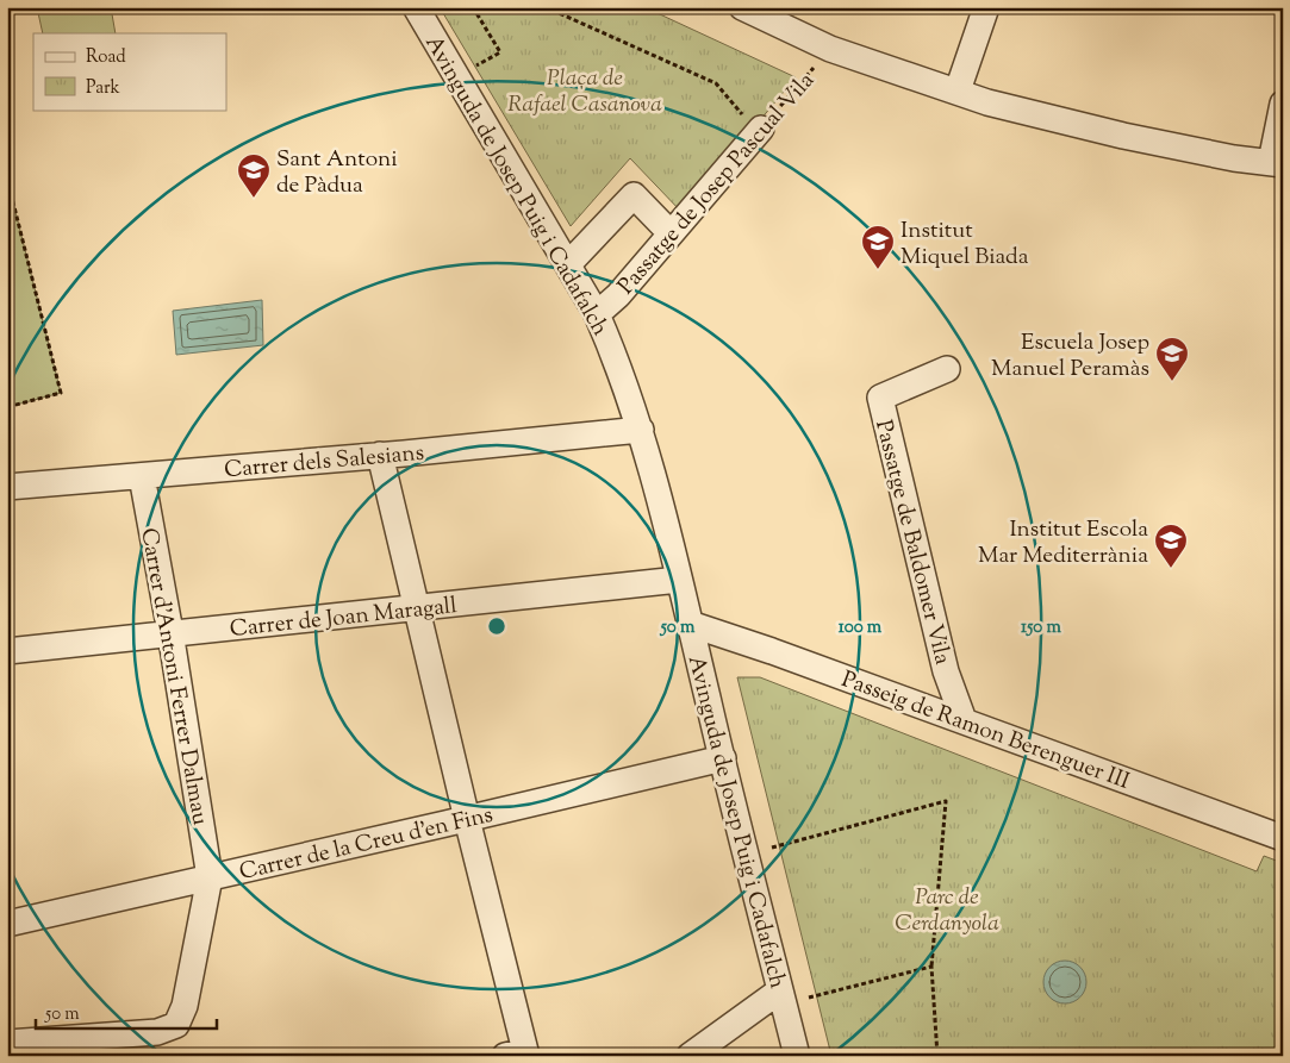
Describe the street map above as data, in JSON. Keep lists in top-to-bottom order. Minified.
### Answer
{"streets":{"street":["Passatge de Josep Pascual Vila","Avinguda de Josep Puig i Cadafalch","Carrer dels Salesians","Passatge de Baldomer Vila","Carrer de Joan Maragall","Carrer d'Antoni Ferrer Dalmau","Passeig de Ramon Berenguer III","Carrer de la Creu d'en Fins"]},"crossings":[["Passatge de Josep Pascual Vila","Avinguda de Josep Puig i Cadafalch"],["Avinguda de Josep Puig i Cadafalch","Carrer dels Salesians"],["Avinguda de Josep Puig i Cadafalch","Carrer de Joan Maragall"],["Avinguda de Josep Puig i Cadafalch","Passeig de Ramon Berenguer III"],["Avinguda de Josep Puig i Cadafalch","Carrer de la Creu d'en Fins"],["Carrer dels Salesians","Carrer d'Antoni Ferrer Dalmau"],["Passatge de Baldomer Vila","Passeig de Ramon Berenguer III"],["Carrer de Joan Maragall","Carrer d'Antoni Ferrer Dalmau"],["Carrer d'Antoni Ferrer Dalmau","Carrer de la Creu d'en Fins"]],"parks":["Plaça de Rafael Casanova","Parc de Cerdanyola"],"places":{"school or university":["Sant Antoni de Pàdua","Institut Miquel Biada","Escuela Josep Manuel Peramàs","Institut Escola Mar Mediterrània"]},"legend":["Road","Park"],"scale_bar":"50 m","rings":["50 m","100 m","150 m"]}
